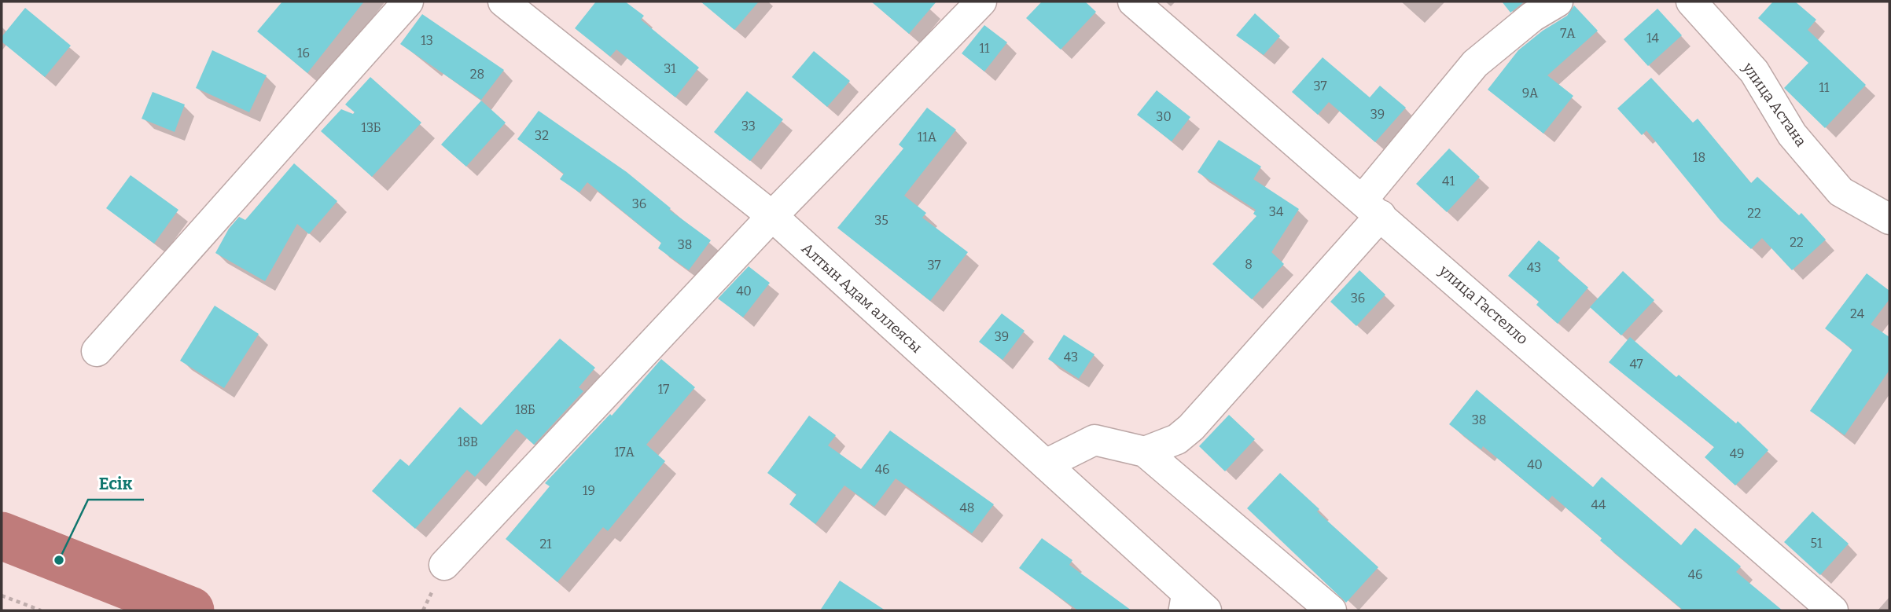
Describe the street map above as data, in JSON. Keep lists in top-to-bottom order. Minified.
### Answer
{"streets":{"street":["улица Астана","Алтын Адам аллеясы","улица Гастелло"]},"places":["Есік"],"house_numbers":["7А","14","13","11","16","31","28","37","11","9А","39","30","33","13Б","32","11А","18","41","36","34","22","35","22","38","8","37","43","40","36","24","39","43","47","17","18Б","38","18В","17А","49","40","46","19","44","48","51","21","46"]}
